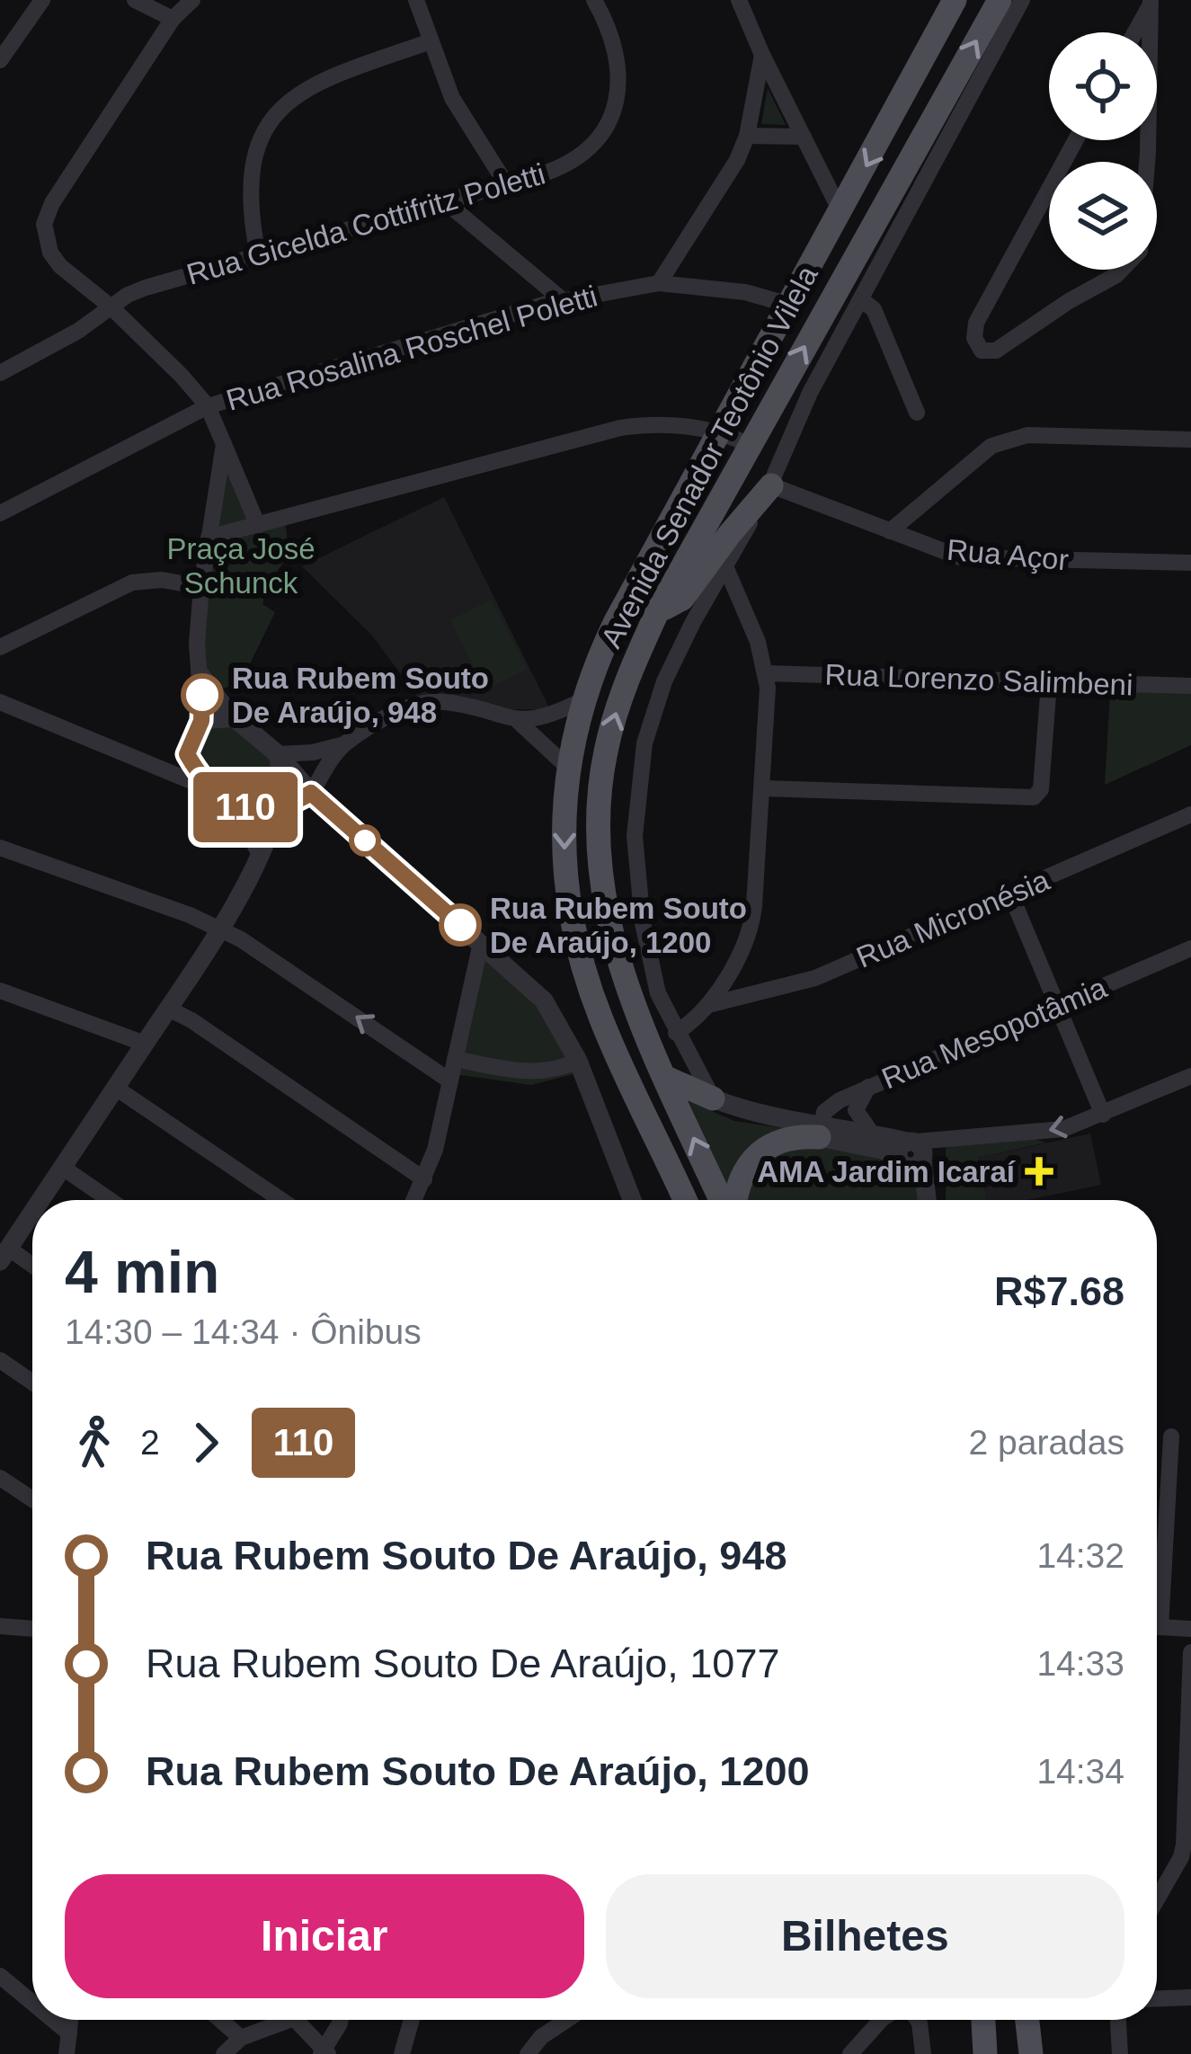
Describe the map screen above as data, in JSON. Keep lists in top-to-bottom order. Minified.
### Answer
{"streets":{"main road":["Avenida Senador Teotônio Vilela"],"street":["Rua Gicelda Cottifritz Poletti","Rua Rosalina Roschel Poletti","Rua Açor","Rua Lorenzo Salimbeni","Rua Micronésia","Rua Mesopotâmia"]},"crossings":[["Rua Rosalina Roschel Poletti","Avenida Senador Teotônio Vilela"],["Avenida Senador Teotônio Vilela","Rua Açor"]],"parks":["Praça José Schunck"],"places":{"other":["Rua Rubem Souto De Araújo, 948","Rua Rubem Souto De Araújo, 1200"],"health":["AMA Jardim Icaraí"]},"lines":["bus line 110"],"page":{"on_map":"110","heading":["4 min","14:30 – 14:34 · Ônibus","R$7.68"],"legs":["2","110","2 paradas"],"list":[{"name":"Rua Rubem Souto De Araújo, 948","value":"14:32"},{"name":"Rua Rubem Souto De Araújo, 1077","value":"14:33"},{"name":"Rua Rubem Souto De Araújo, 1200","value":"14:34"}],"buttons":["Iniciar","Bilhetes"]}}
